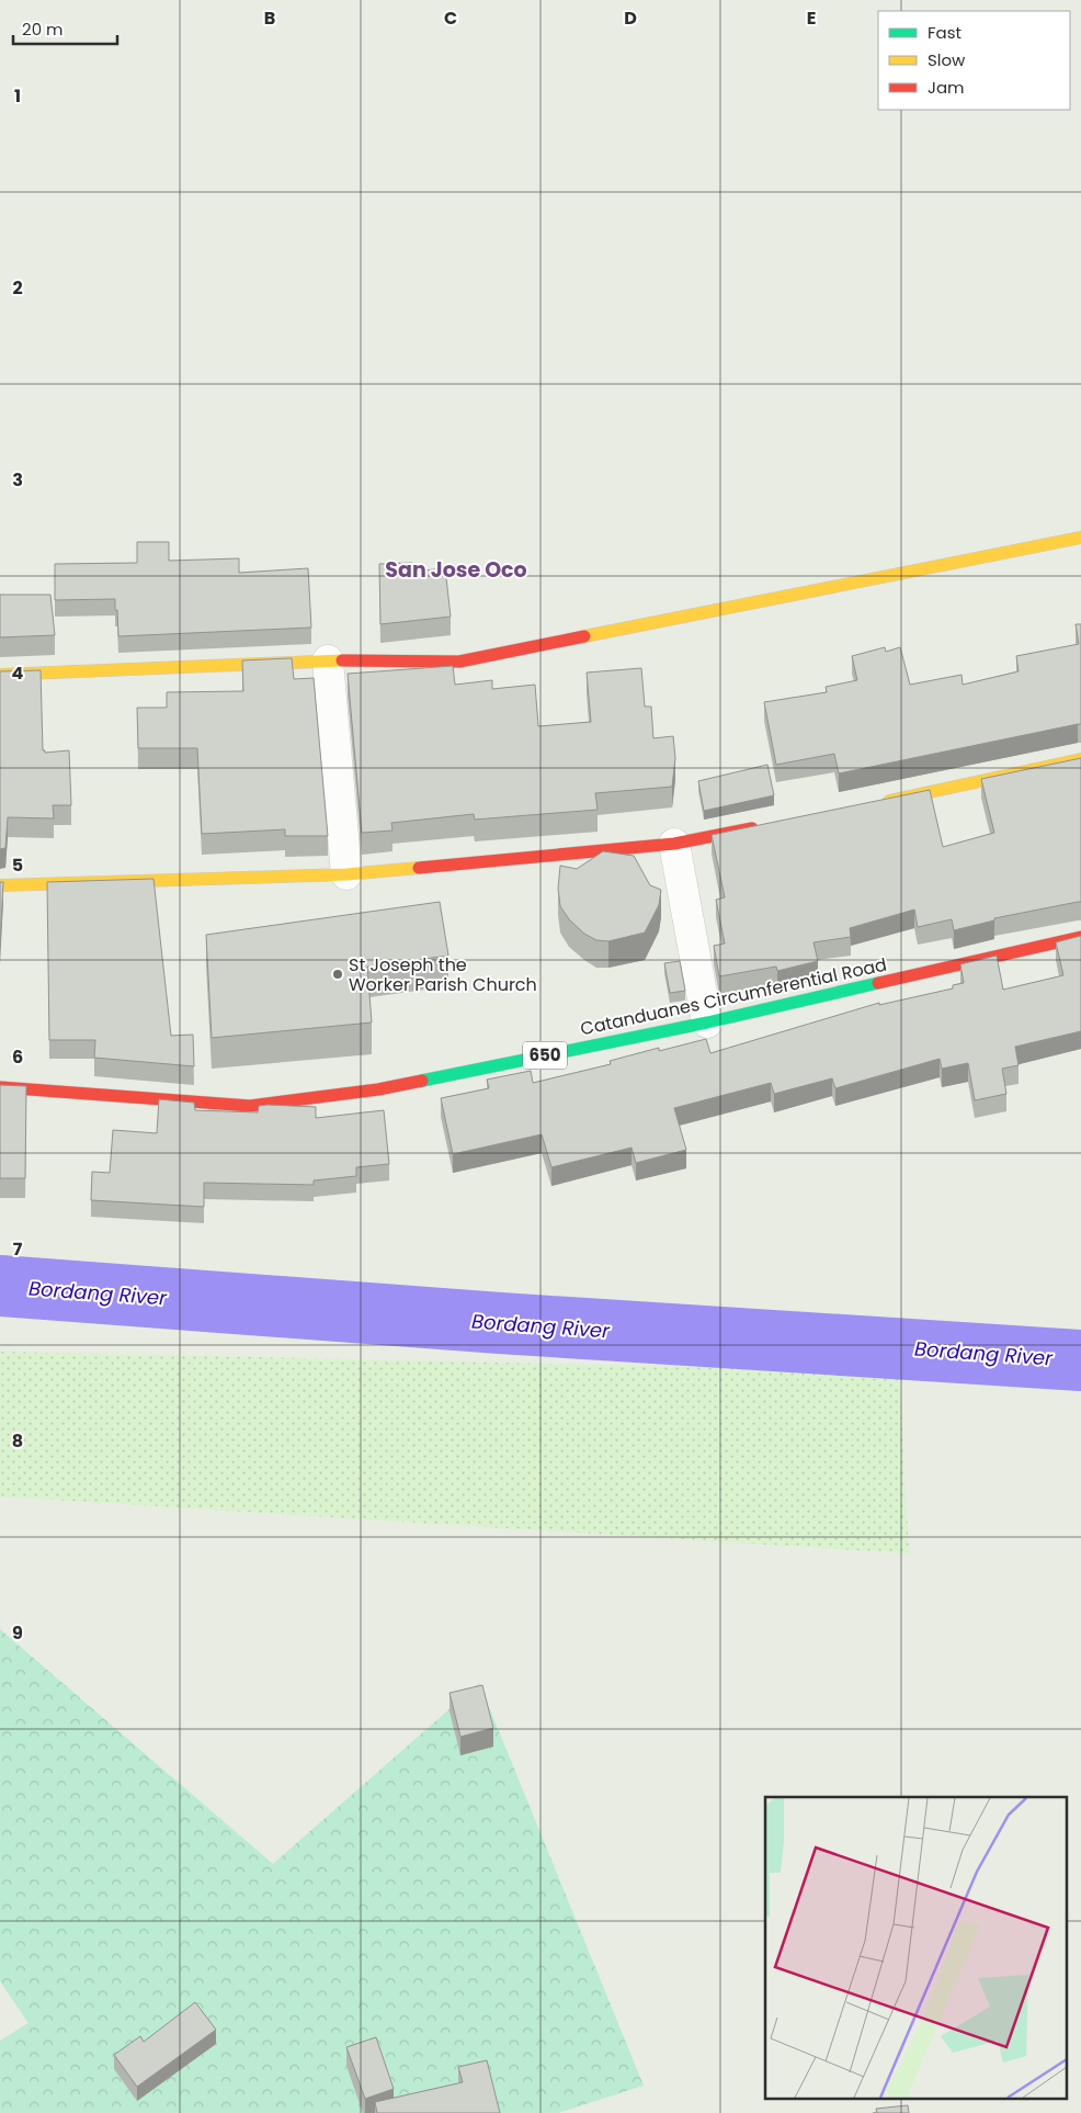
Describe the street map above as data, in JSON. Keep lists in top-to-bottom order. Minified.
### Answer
{"streets":{"street":["Catanduanes Circumferential Road","650"]},"districts":["San Jose Oco"],"water":["Bordang River"],"places":["St Joseph the Worker Parish Church"],"legend":["Fast","Slow","Jam"],"scale_bar":"20 m","grid":{"columns":["B","C","D","E"],"rows":["1","2","3","4","5","6","7","8","9"]}}
